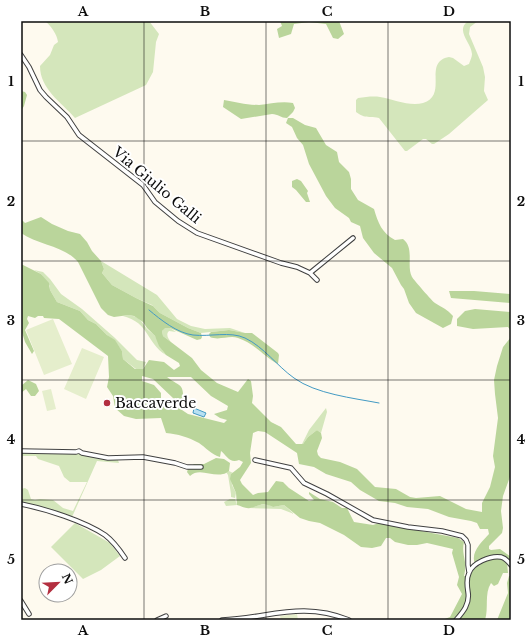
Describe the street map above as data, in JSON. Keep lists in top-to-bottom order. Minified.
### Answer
{"streets":{"street":["Via Giulio Galli"]},"places":["Baccaverde"],"north":"top right","grid":{"columns":["A","B","C","D"],"rows":["1","2","3","4","5"]}}
